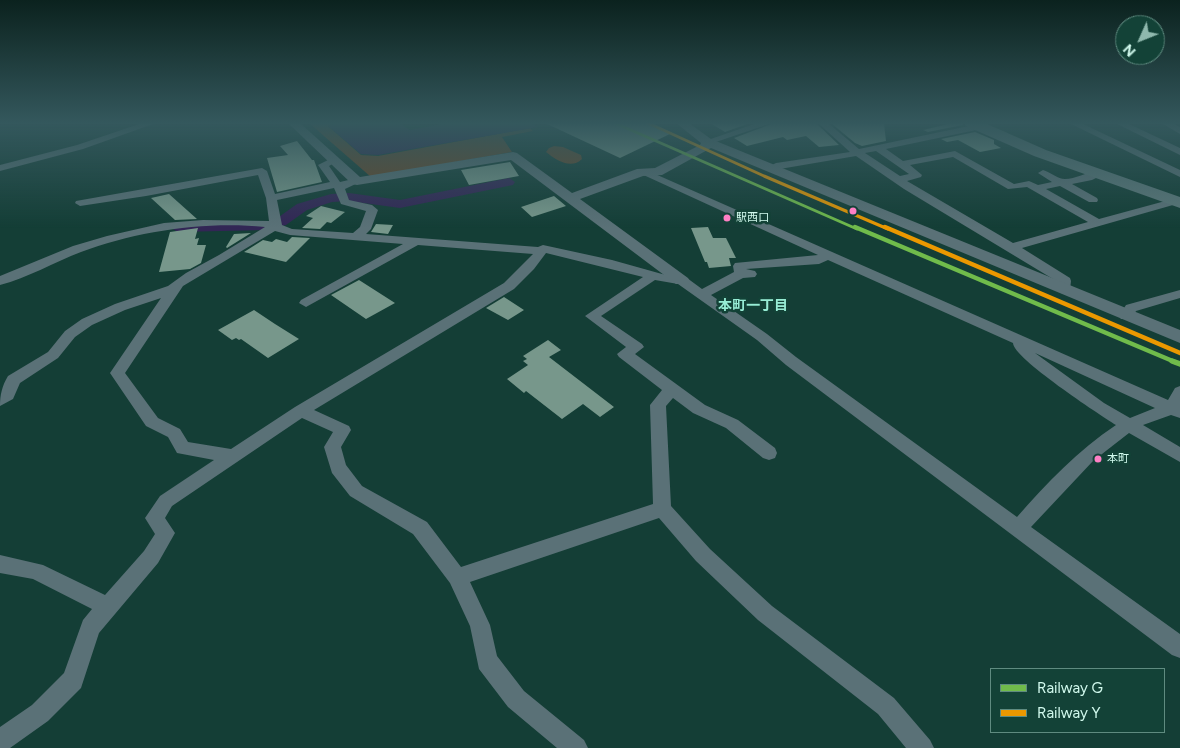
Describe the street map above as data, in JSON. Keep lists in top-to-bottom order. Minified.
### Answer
{"districts":["本町一丁目"],"places":["駅西口","本町"],"lines":["rail line G","rail line Y"],"legend":["Railway G","Railway Y"],"north":"bottom left"}
